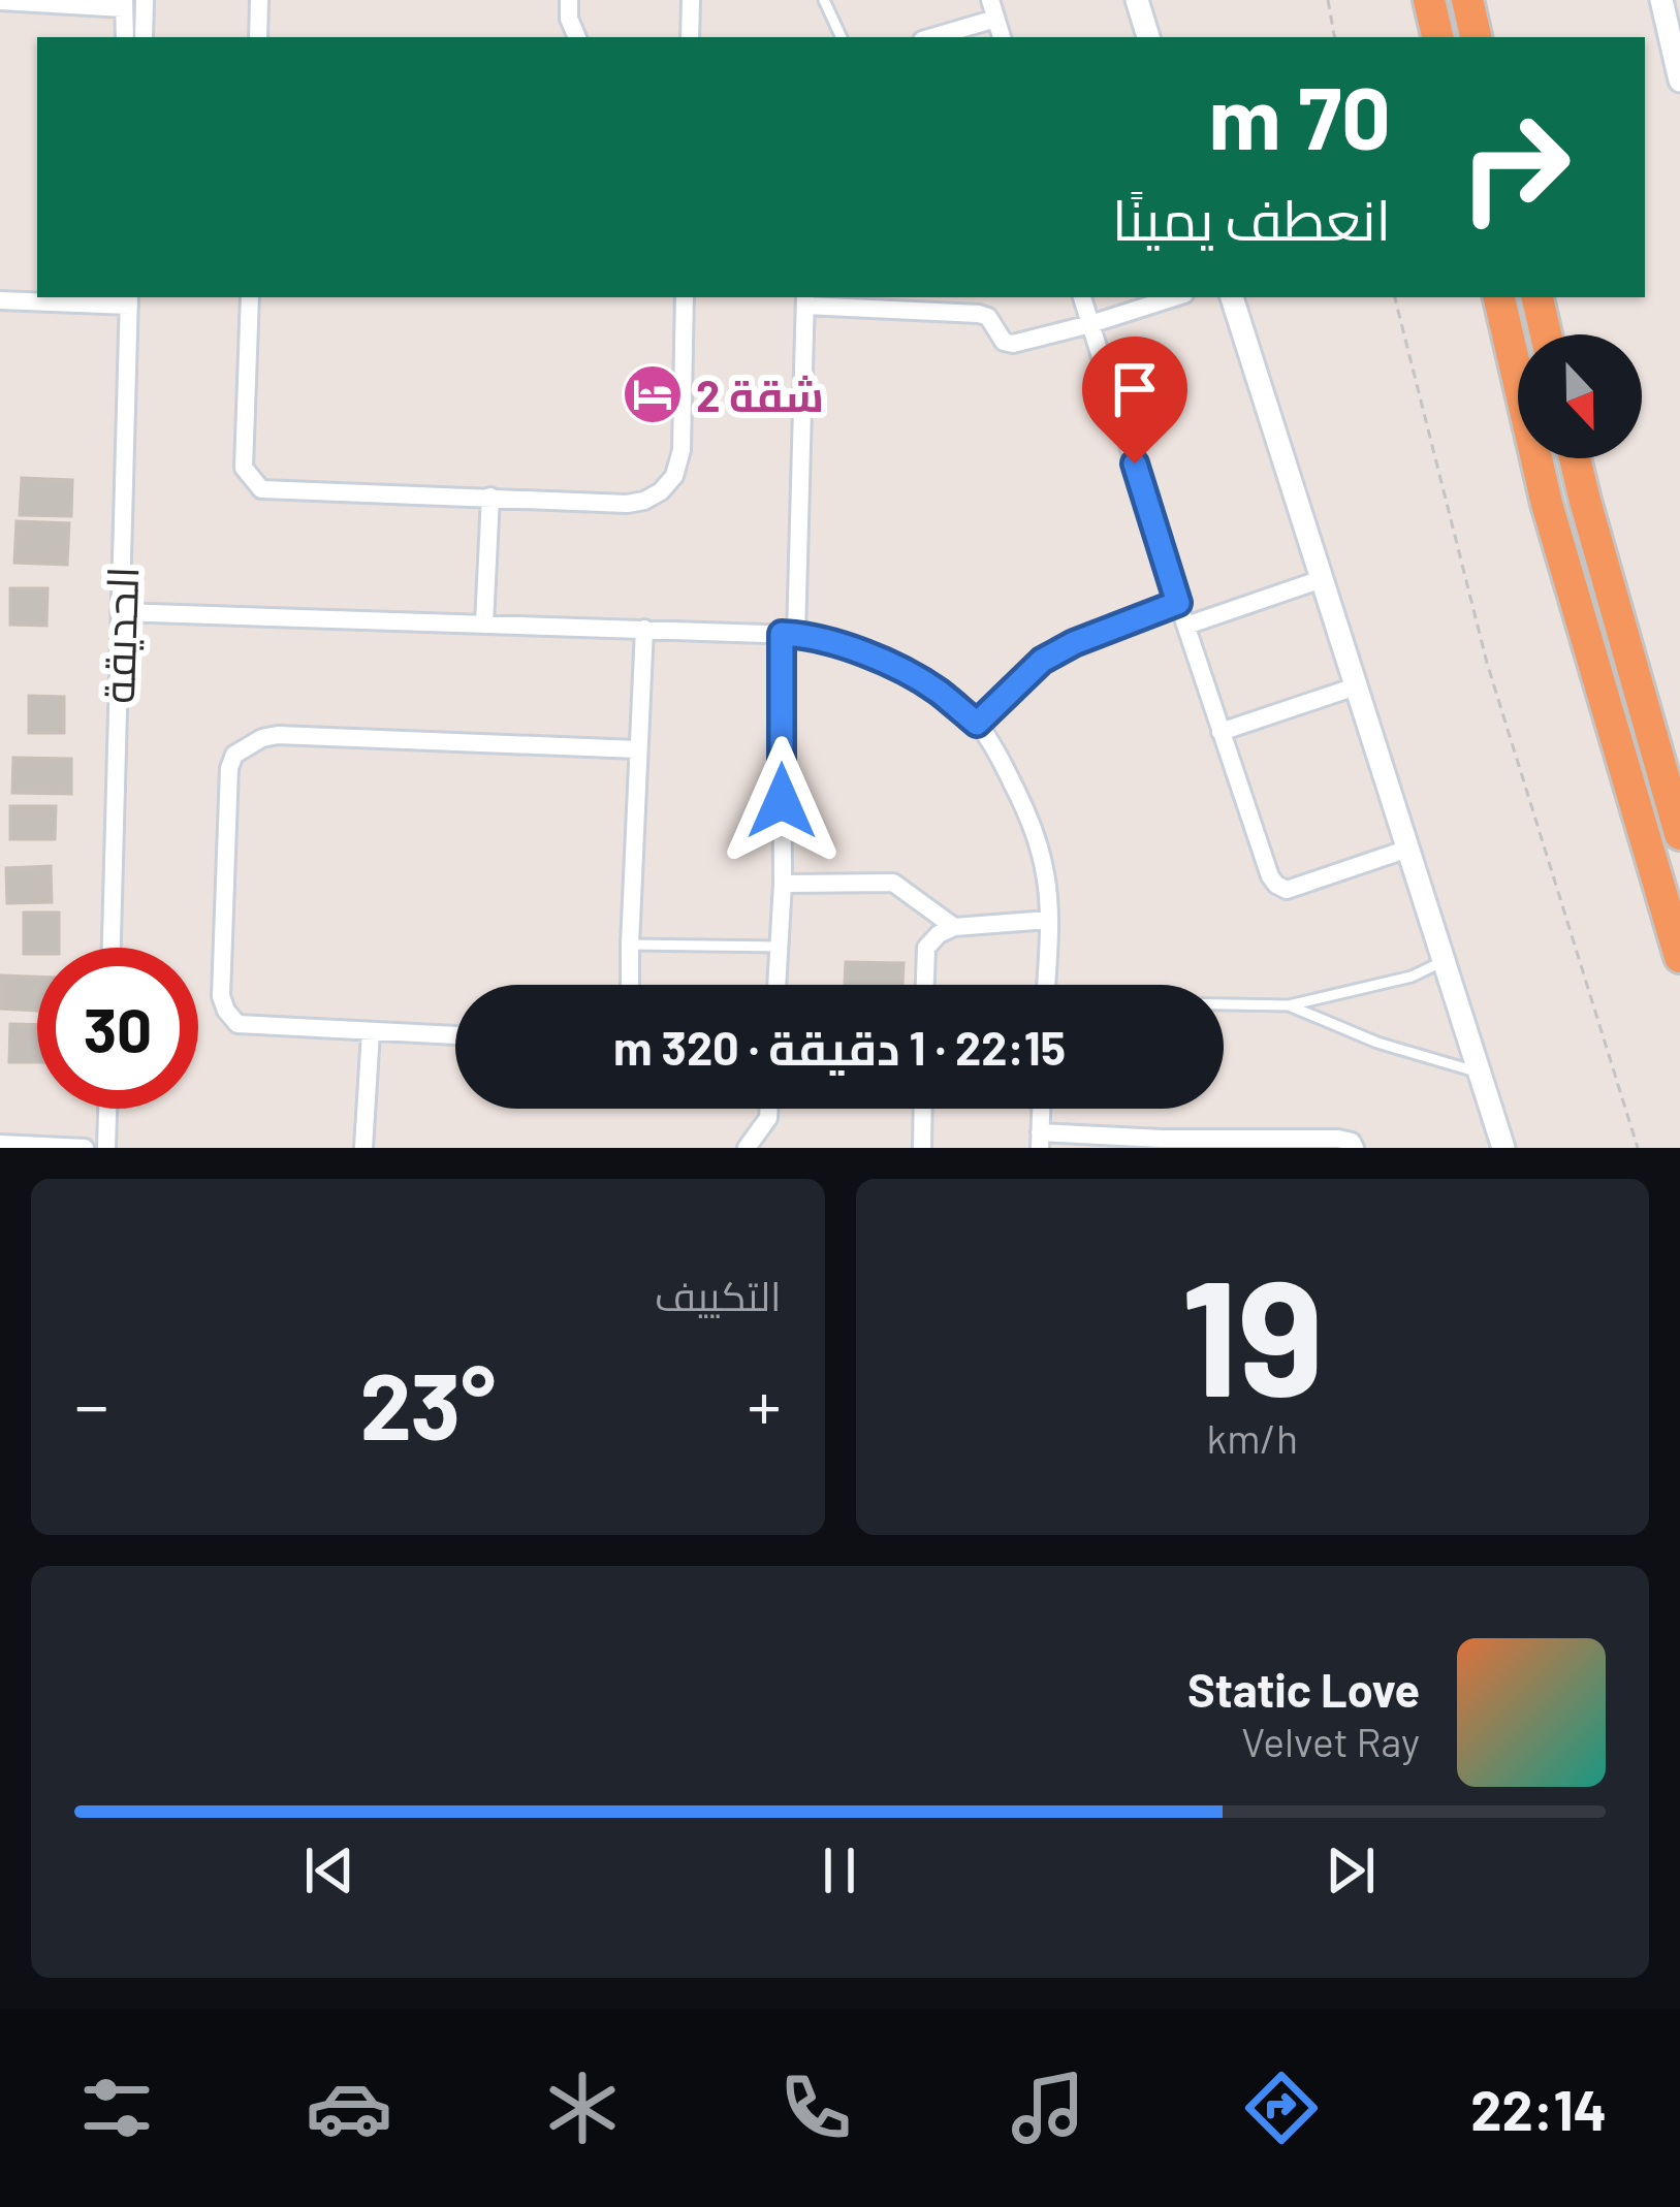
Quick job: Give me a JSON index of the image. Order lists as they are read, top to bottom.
{
  "streets": {
    "street": ["الحديقة"]
  },
  "places": {
    "hotel": ["شقة 2"]
  },
  "north": "bottom",
  "page": {
    "turn": ["70 m", "انعطف يمينًا"],
    "limit": "30",
    "trip": "22:15 · 1 دقيقة · 320 m",
    "tile": [
      ["19", "km/h"],
      "التكييف"
    ],
    "heat": ["−", "23°", "+"],
    "song": ["Static Love", "Velvet Ray"],
    "tabs": "22:14"
  }
}
